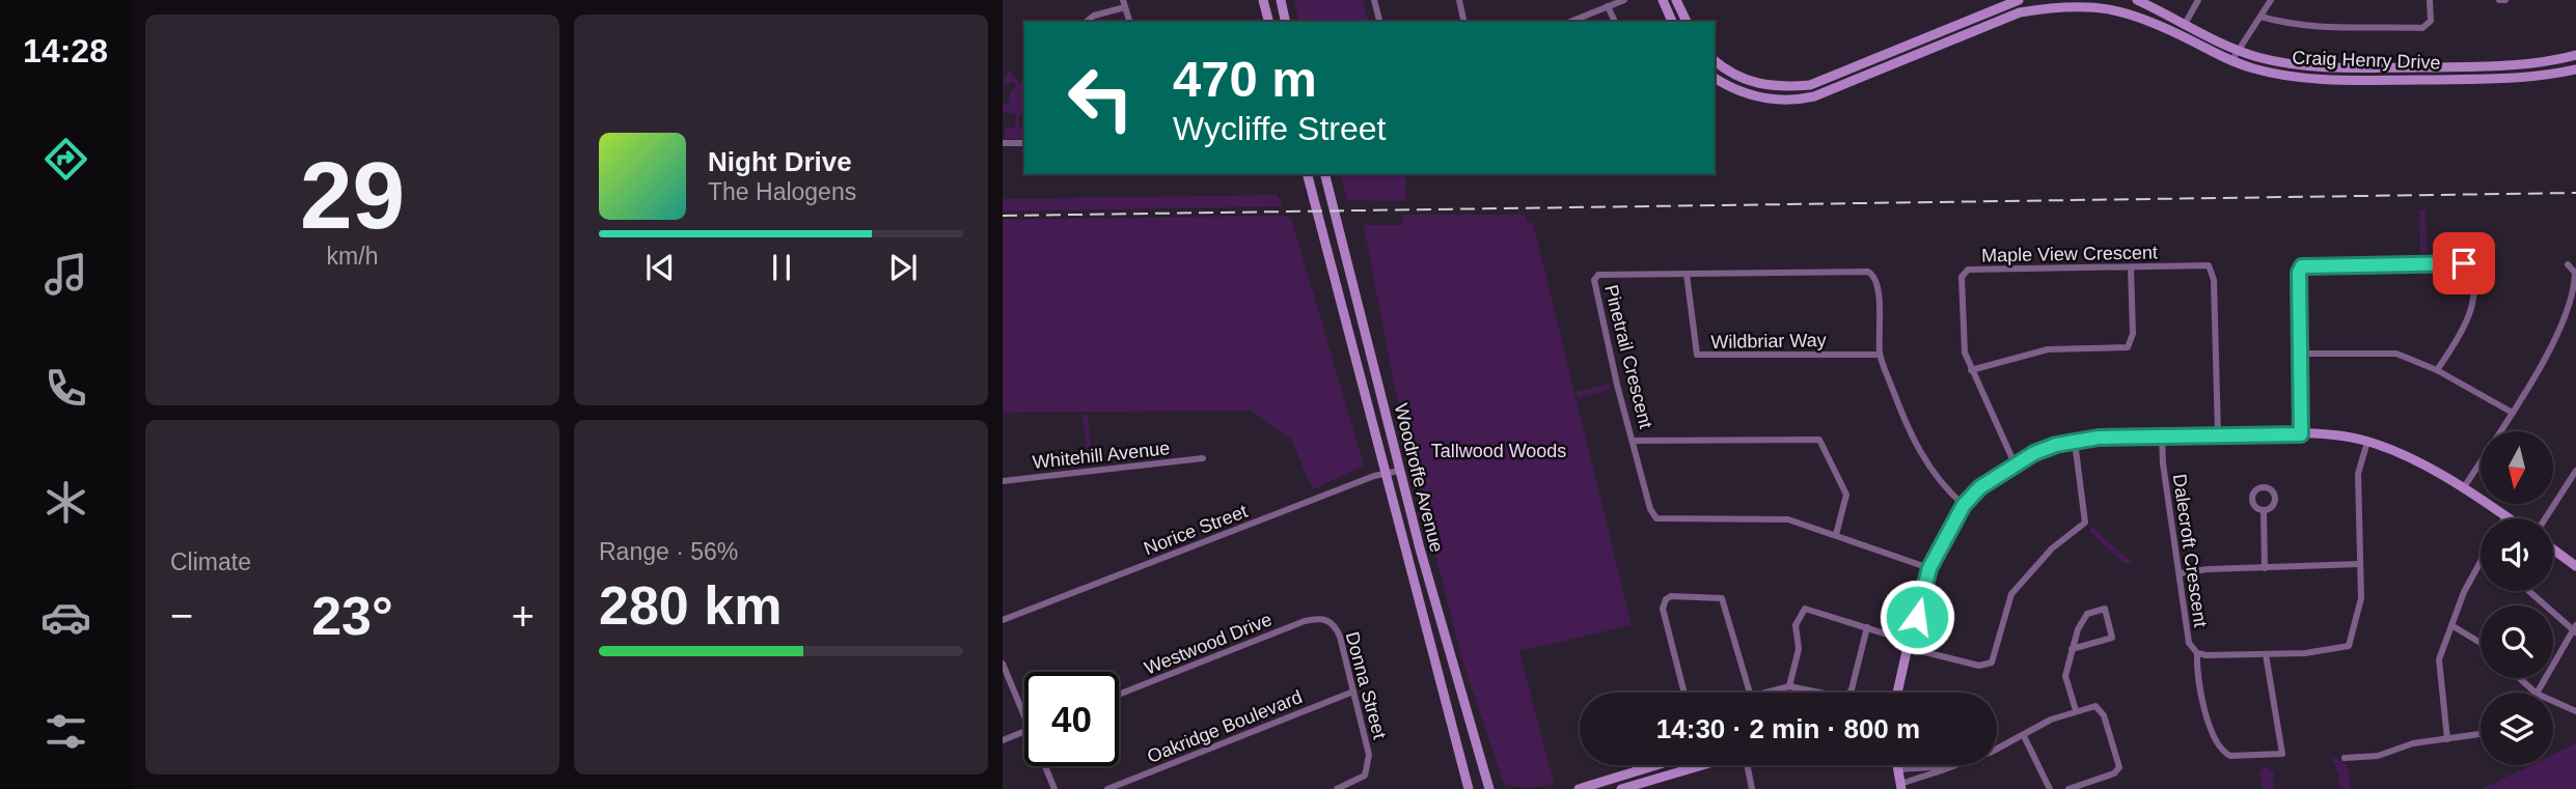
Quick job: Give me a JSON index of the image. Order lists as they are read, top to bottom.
{
  "streets": {
    "street": [
      "Craig Henry Drive",
      "Maple View Crescent",
      "Wildbriar Way",
      "Pinetrail Crescent",
      "Whitehill Avenue",
      "Woodroffe Avenue",
      "Norice Street",
      "Dalecroft Crescent",
      "Westwood Drive",
      "Donna Street",
      "Oakridge Boulevard"
    ]
  },
  "crossings": [
    ["Wildbriar Way", "Pinetrail Crescent"],
    ["Woodroffe Avenue", "Norice Street"],
    ["Westwood Drive", "Donna Street"],
    ["Donna Street", "Oakridge Boulevard"]
  ],
  "parks": ["Tallwood Woods"],
  "north": "bottom",
  "page": {
    "tabs": "14:28",
    "tile": [
      ["29", "km/h"],
      "Climate",
      ["Range · 56%", "280 km"]
    ],
    "turn": ["470 m", "Wycliffe Street"],
    "song": ["Night Drive", "The Halogens"],
    "heat": ["−", "23°", "+"],
    "limit": "40",
    "trip": "14:30 · 2 min · 800 m"
  }
}
